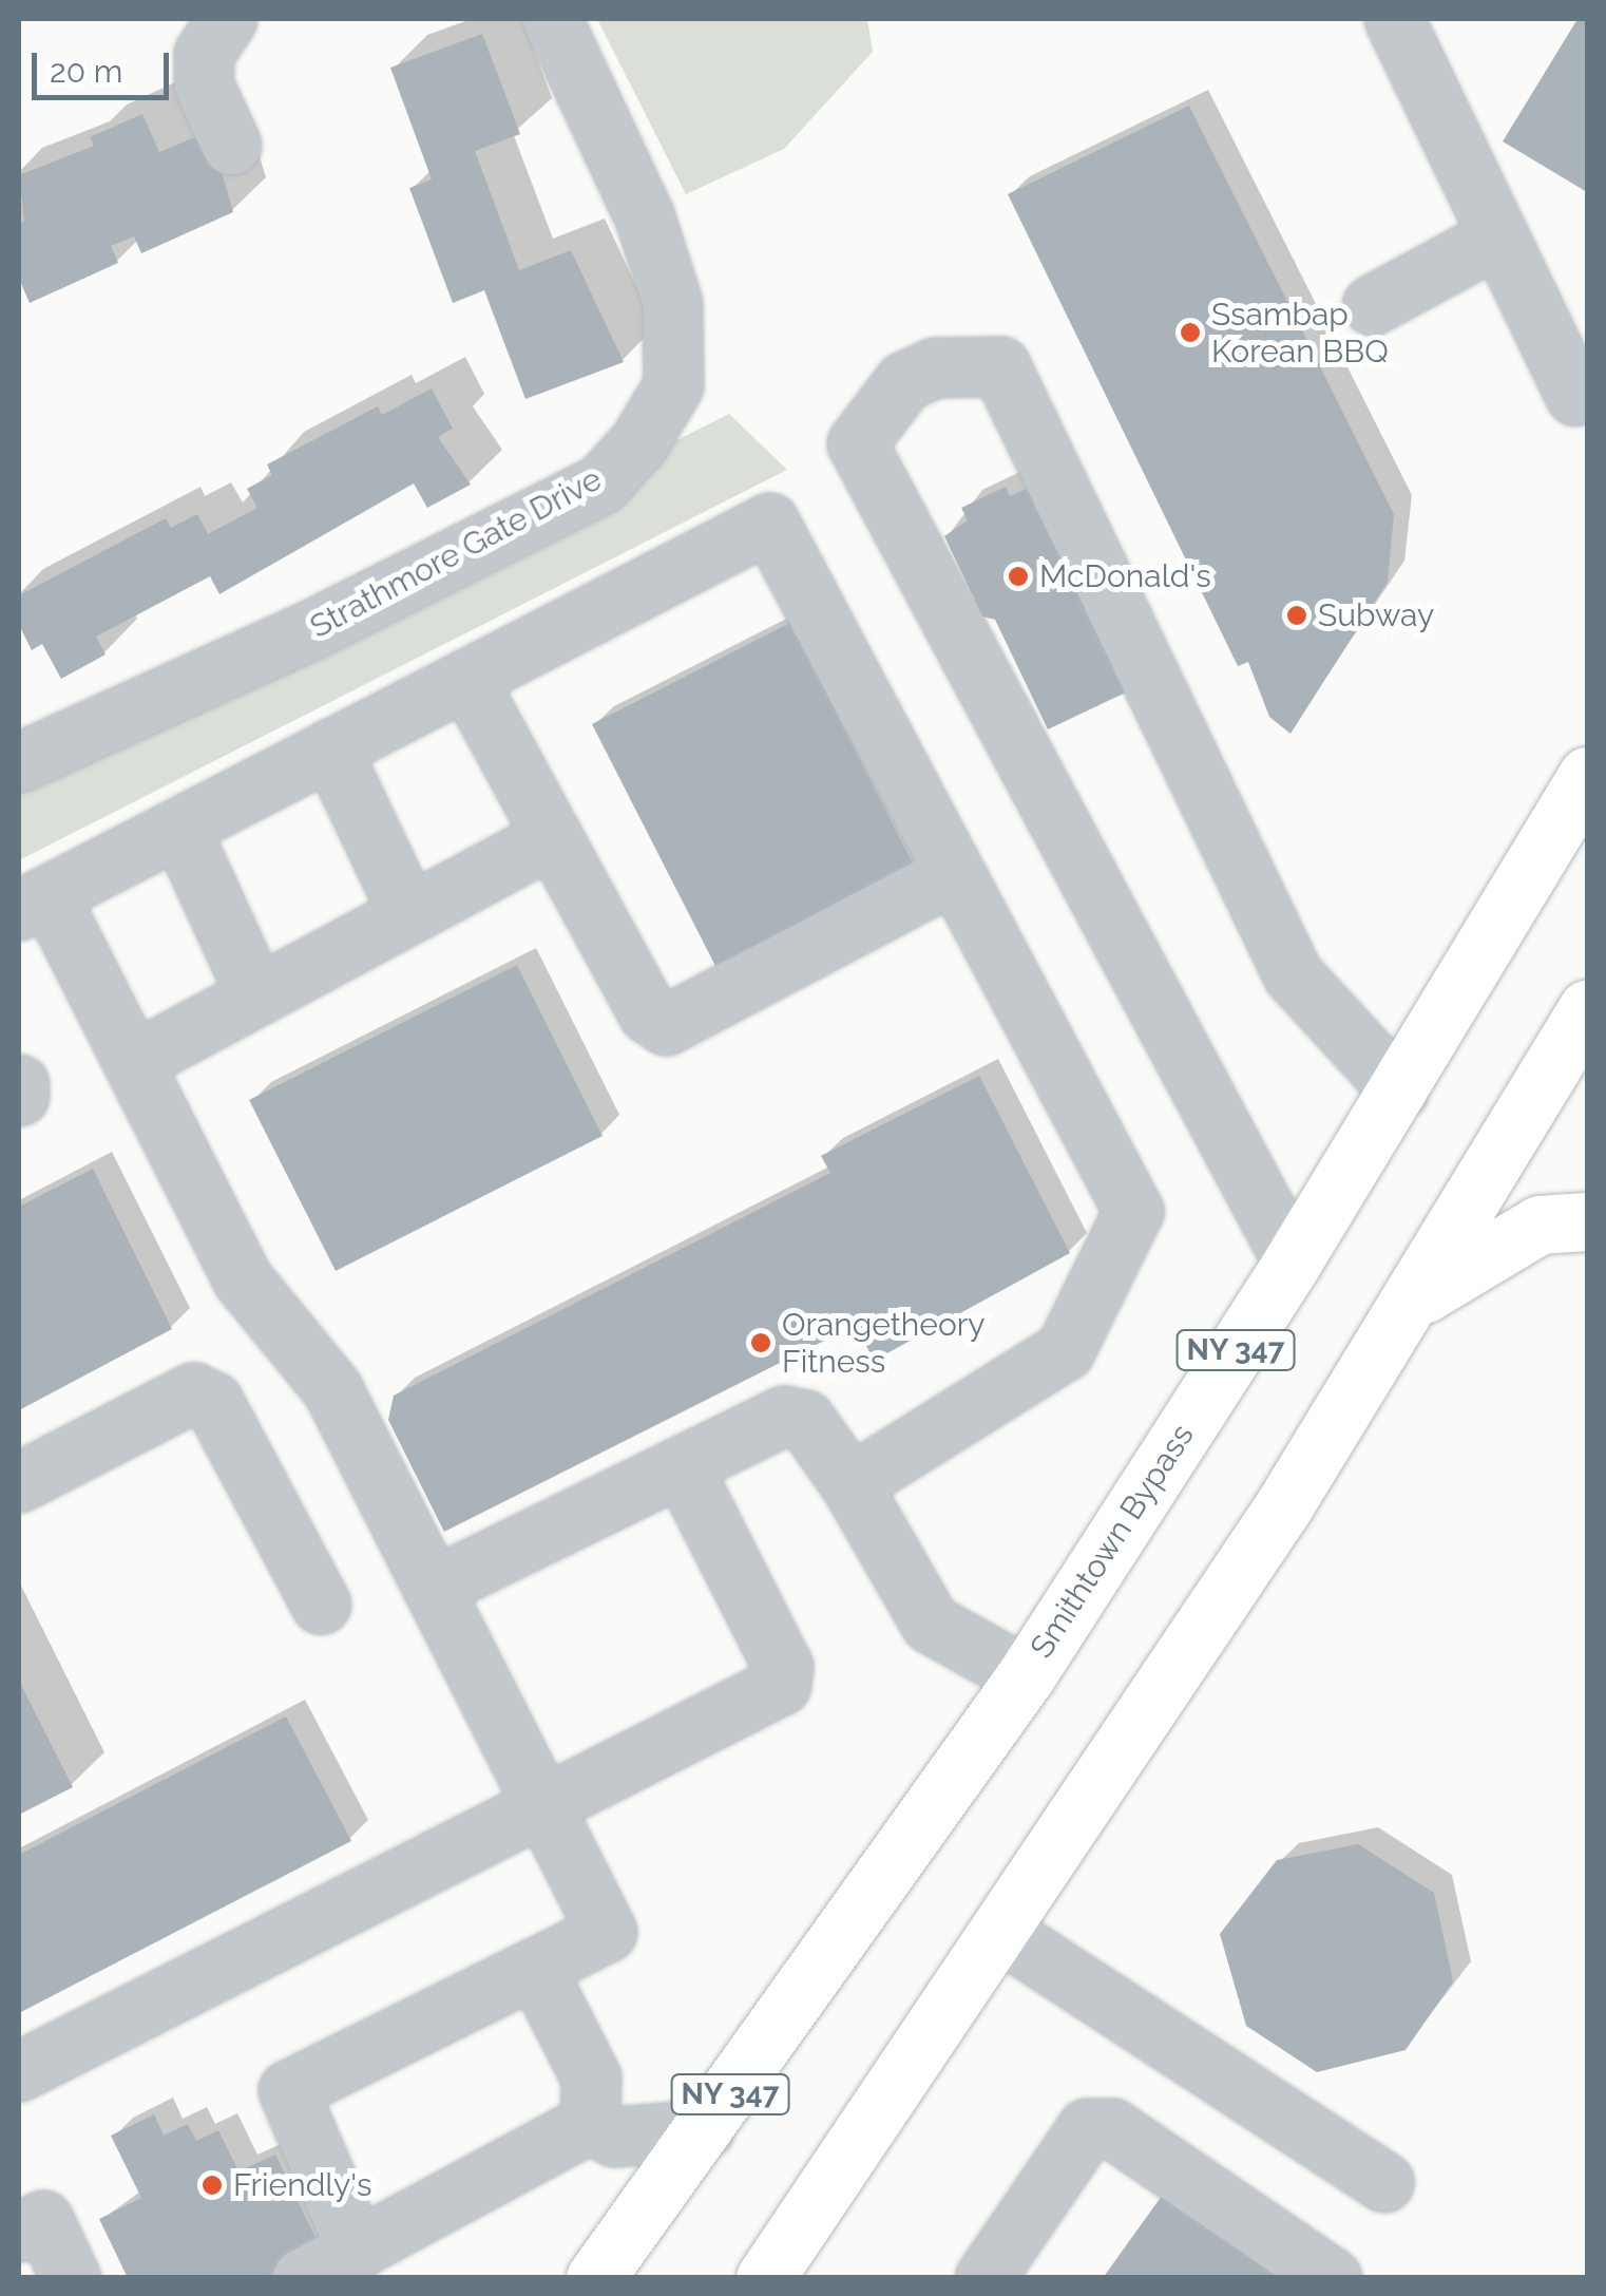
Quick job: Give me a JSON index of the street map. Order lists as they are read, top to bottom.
{
  "streets": {
    "highway": ["NY 347", "Smithtown Bypass"],
    "street": ["Strathmore Gate Drive"]
  },
  "places": [
    "Ssambap Korean BBQ",
    "McDonald's",
    "Subway",
    "Orangetheory Fitness",
    "Friendly's"
  ],
  "scale_bar": "20 m"
}
